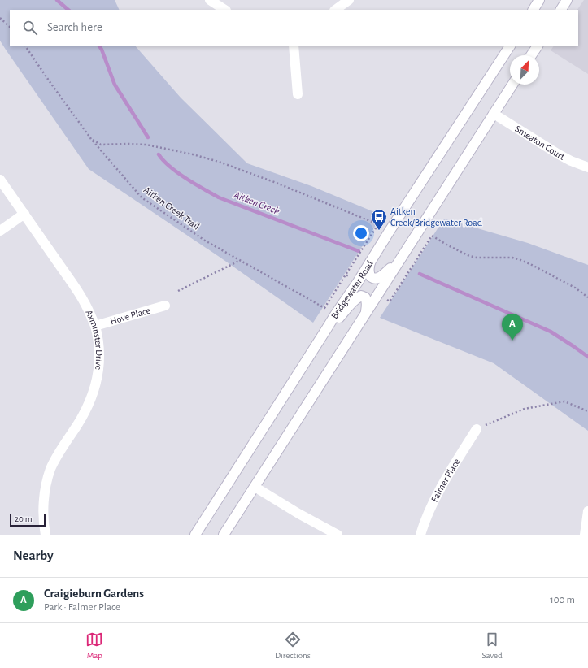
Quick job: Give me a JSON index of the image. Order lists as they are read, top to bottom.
{
  "streets": {
    "street": [
      "Smeaton Court",
      "Bridgewater Road",
      "Hove Place",
      "Axminster Drive",
      "Falmer Place"
    ],
    "path": ["Aitken Creek Trail"]
  },
  "crossings": [
    ["Hove Place", "Axminster Drive"]
  ],
  "water": ["Aitken Creek"],
  "places": {
    "bus stop": ["Aitken Creek/Bridgewater Road"]
  },
  "scale_bar": "20 m",
  "north": "top right",
  "page": {
    "search": "Search here",
    "pins": "A",
    "scale": "20 m",
    "heading": "Nearby",
    "list": [
      {
        "mark": "A",
        "name": "Craigieburn Gardens",
        "note": "Park · Falmer Place",
        "value": "100 m"
      }
    ],
    "nav": ["Map", "Directions", "Saved"]
  }
}
